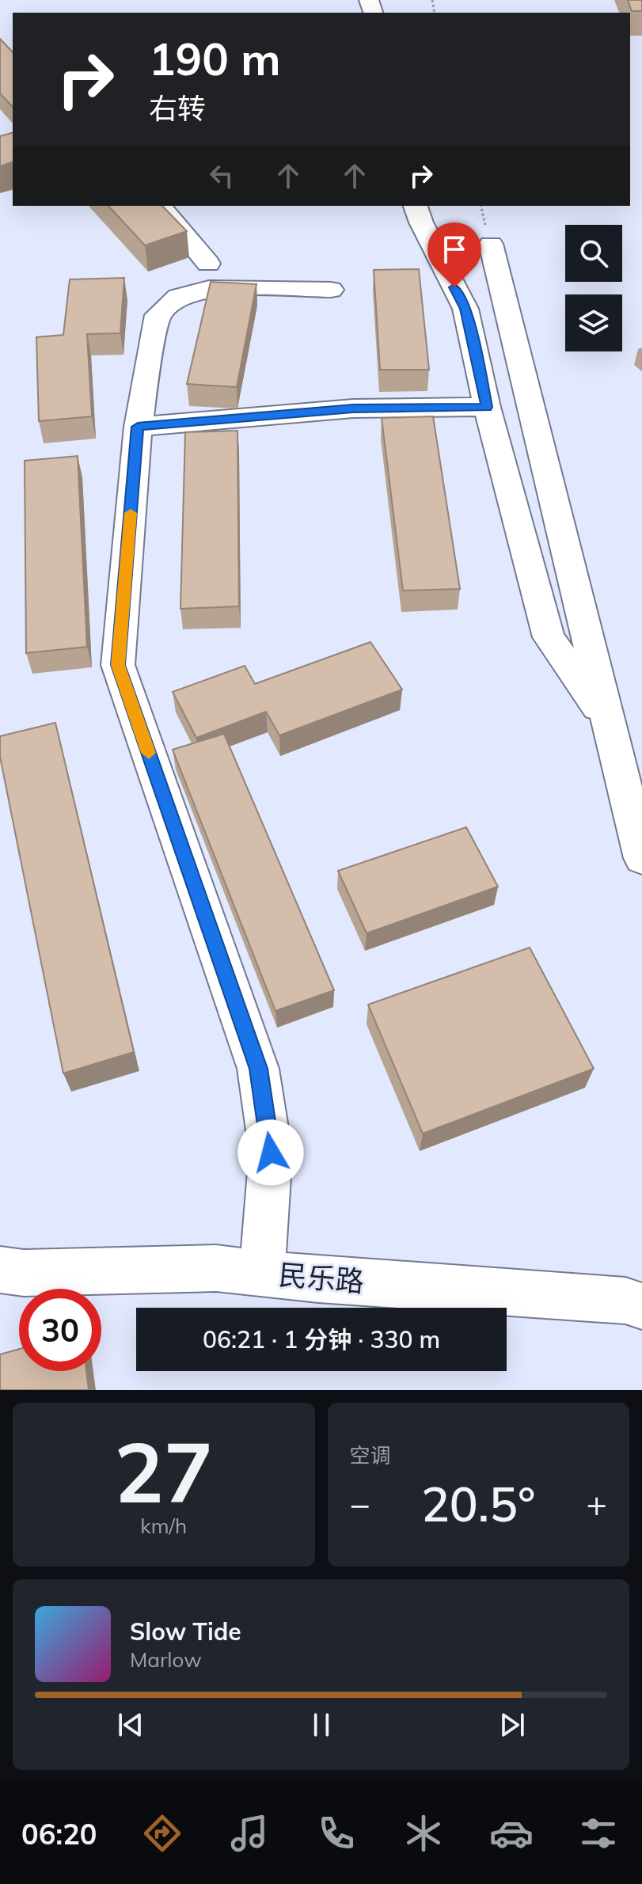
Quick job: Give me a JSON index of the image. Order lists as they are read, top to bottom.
{
  "streets": {
    "street": ["民乐路"]
  },
  "page": {
    "turn": ["190 m", "右转"],
    "limit": "30",
    "trip": "06:21 · 1 分钟 · 330 m",
    "tile": [
      ["27", "km/h"],
      "空调"
    ],
    "heat": ["−", "20.5°", "+"],
    "song": ["Slow Tide", "Marlow"],
    "tabs": "06:20"
  }
}
